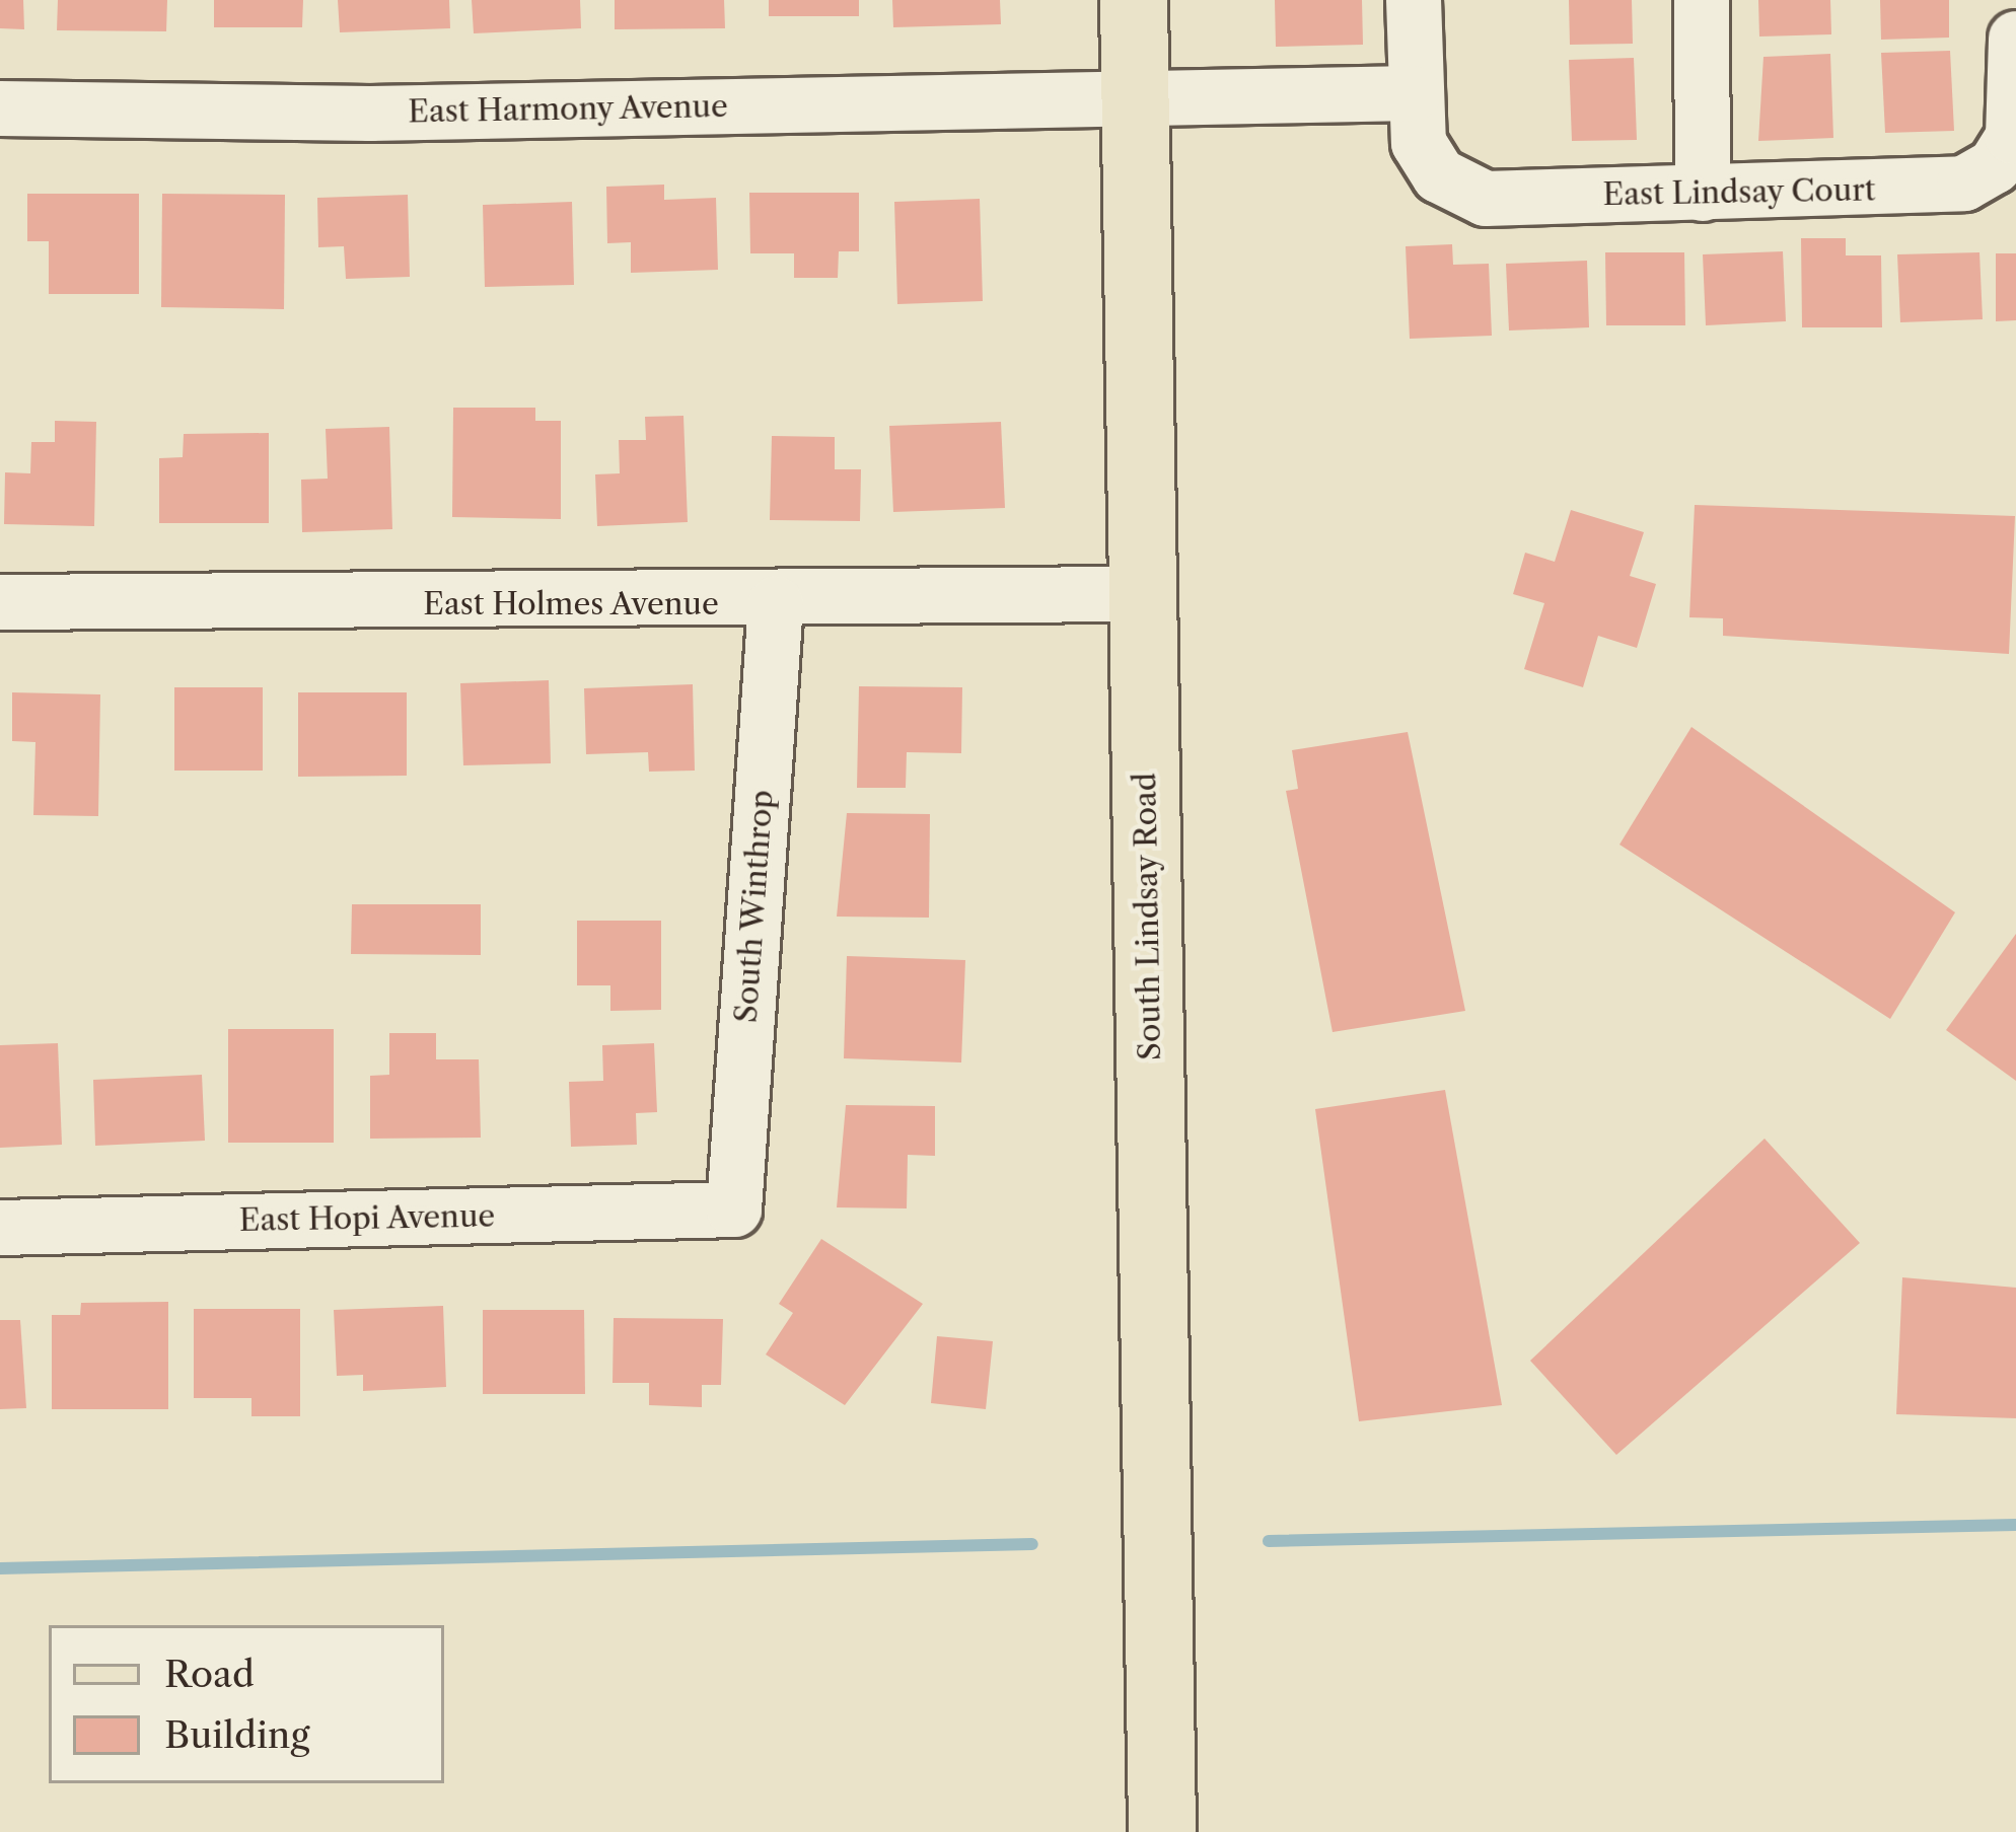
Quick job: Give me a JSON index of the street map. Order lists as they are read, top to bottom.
{
  "streets": {
    "main road": ["South Lindsay Road"],
    "street": [
      "East Harmony Avenue",
      "East Lindsay Court",
      "East Holmes Avenue",
      "South Winthrop",
      "East Hopi Avenue"
    ]
  },
  "crossings": [
    ["East Harmony Avenue", "South Lindsay Road"],
    ["East Holmes Avenue", "South Winthrop"],
    ["East Holmes Avenue", "South Lindsay Road"],
    ["South Winthrop", "East Hopi Avenue"]
  ],
  "legend": ["Road", "Building"]
}
